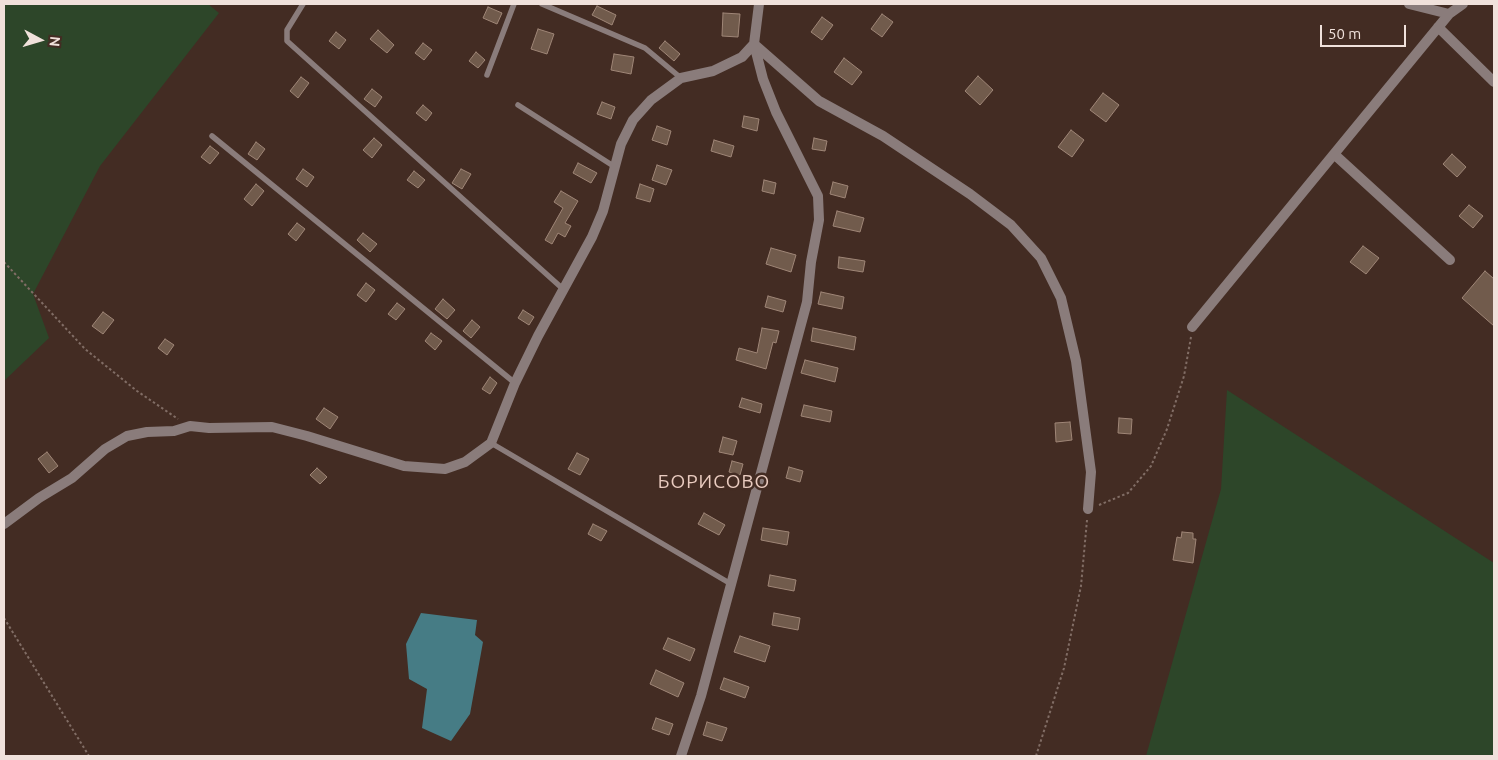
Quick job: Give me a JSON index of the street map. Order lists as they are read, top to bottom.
{
  "districts": ["БОРИСОВО"],
  "scale_bar": "50 m",
  "north": "right"
}
